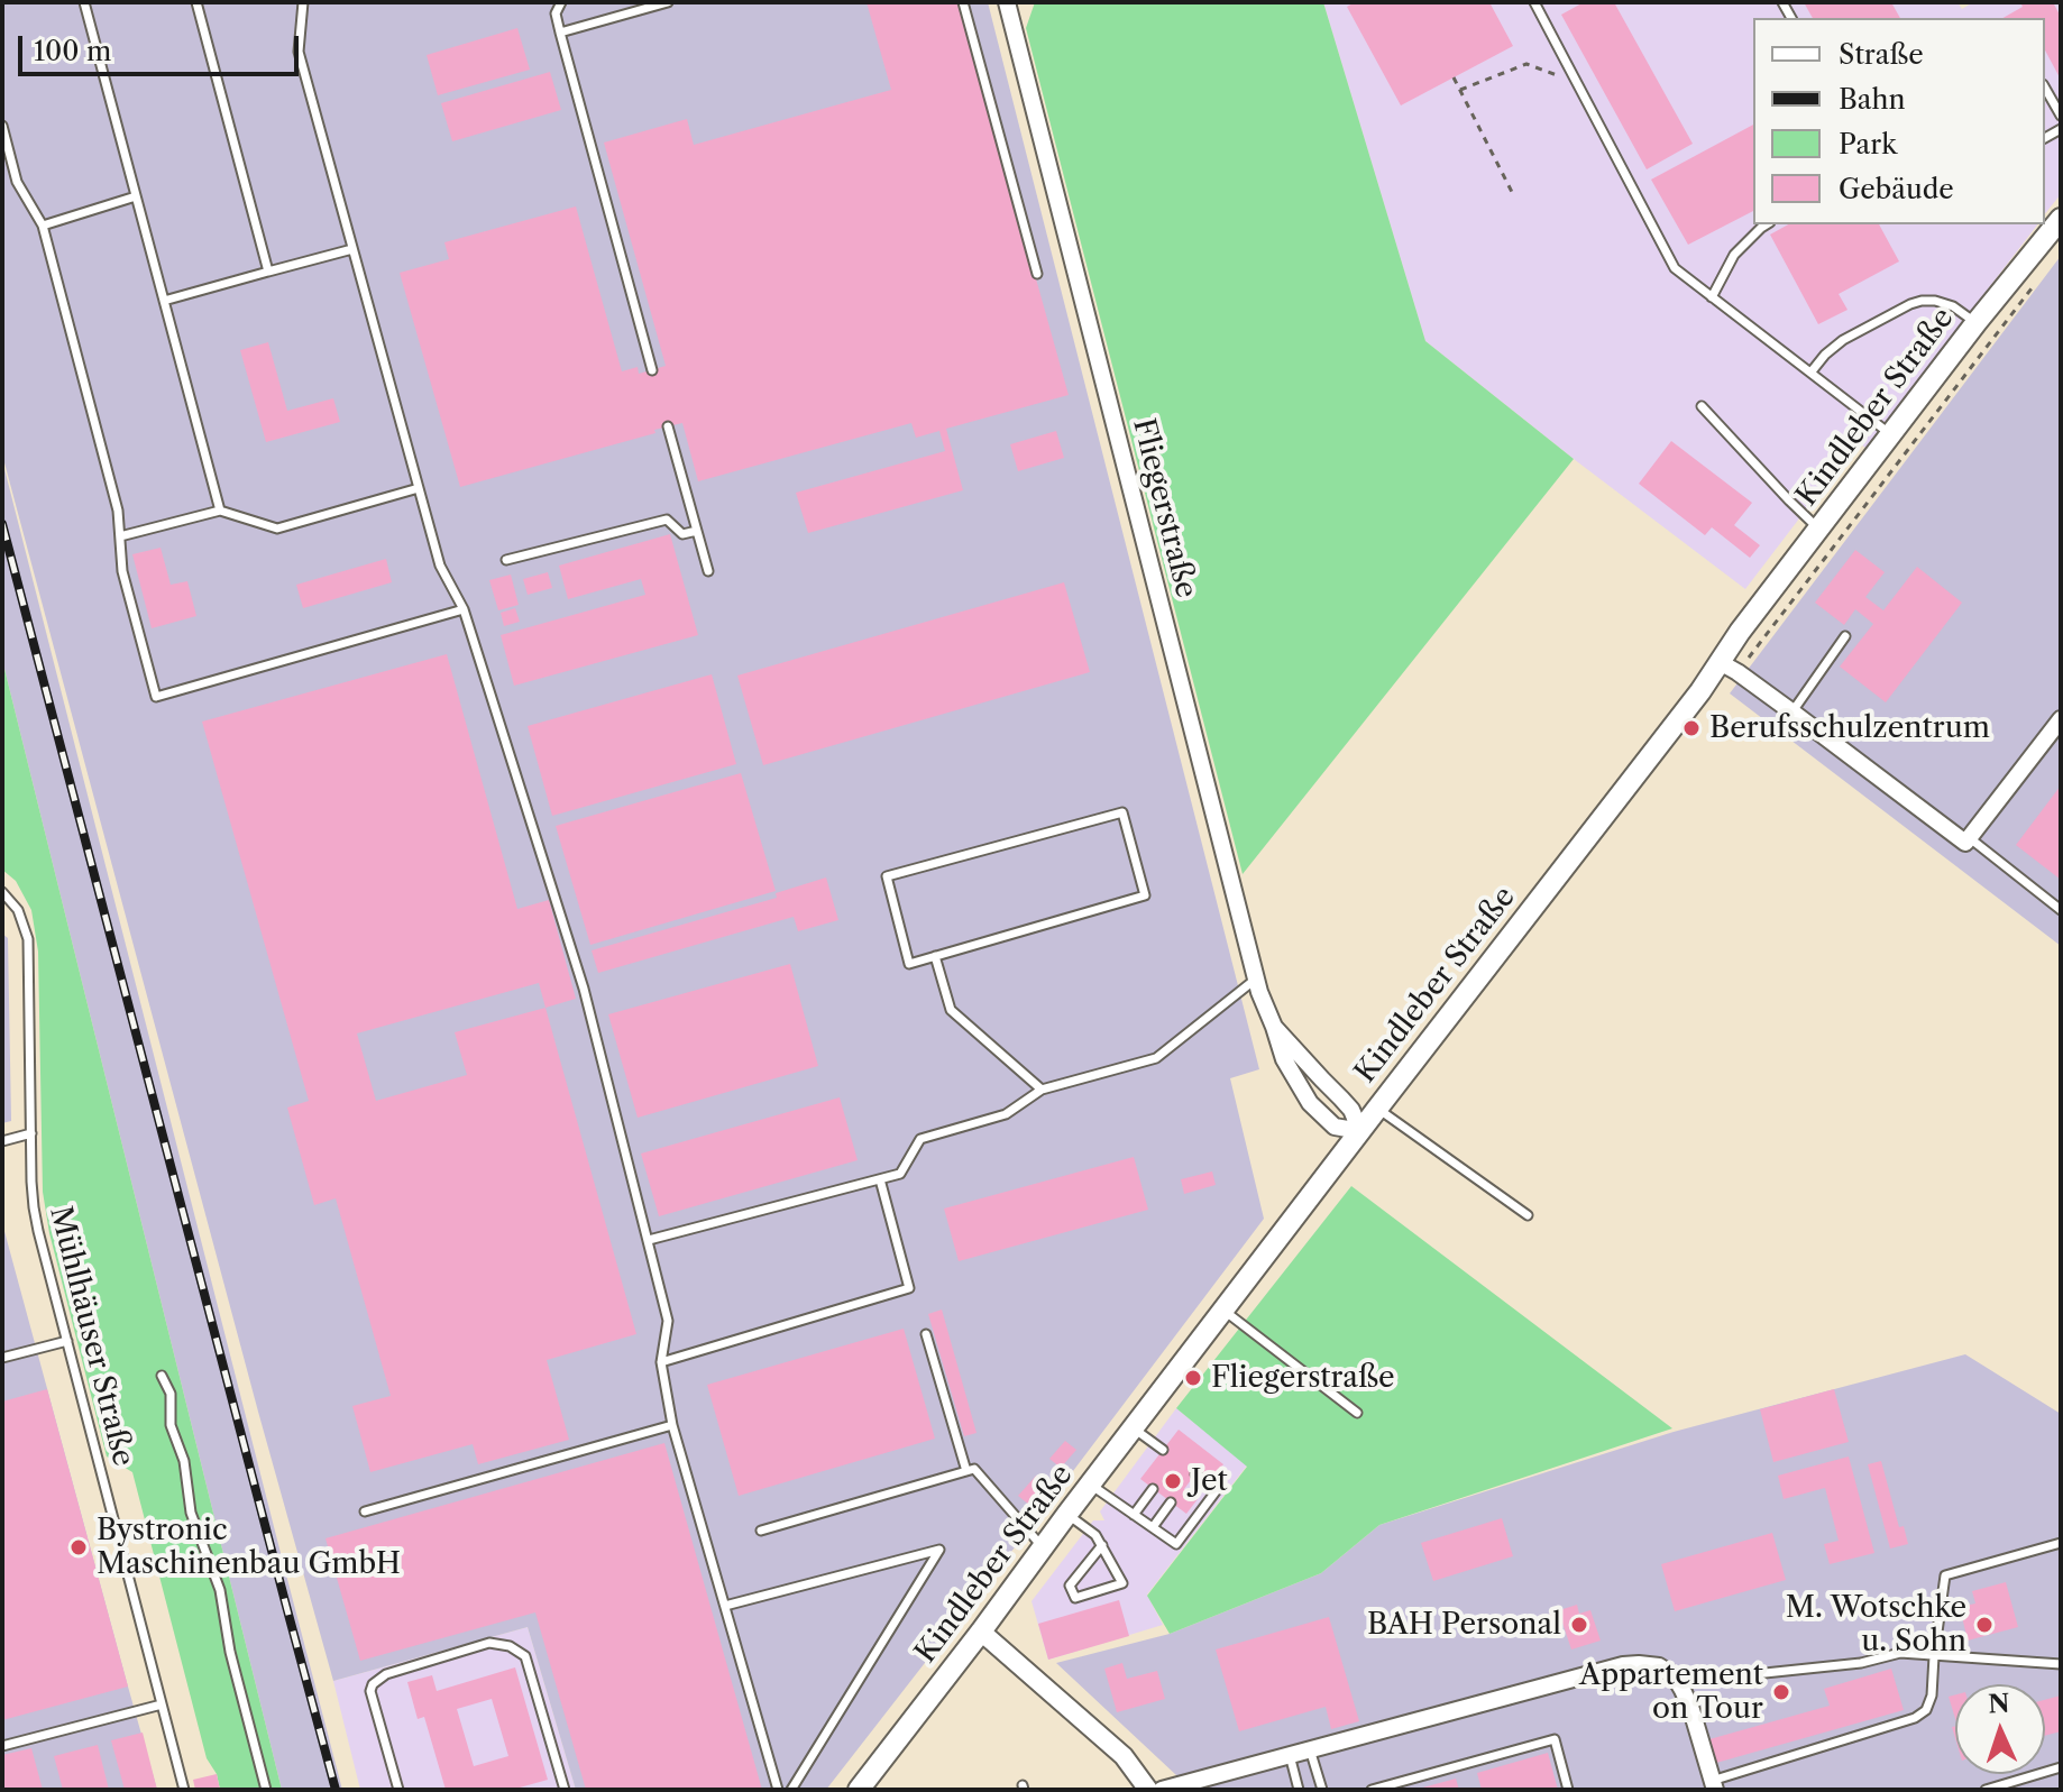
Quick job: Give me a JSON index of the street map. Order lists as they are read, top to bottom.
{
  "streets": {
    "main road": ["Kindleber Straße"],
    "street": ["Fliegerstraße"],
    "lane": ["Mühlhäuser Straße"]
  },
  "crossings": [
    ["Kindleber Straße", "Fliegerstraße"]
  ],
  "places": [
    "Berufsschulzentrum",
    "Fliegerstraße",
    "Jet",
    "Bystronic Maschinenbau GmbH",
    "BAH Personal",
    "M. Wotschke u. Sohn",
    "Appartement on Tour"
  ],
  "legend": [
    "Straße",
    "Bahn",
    "Park",
    "Gebäude"
  ],
  "scale_bar": "100 m",
  "north": "top"
}
